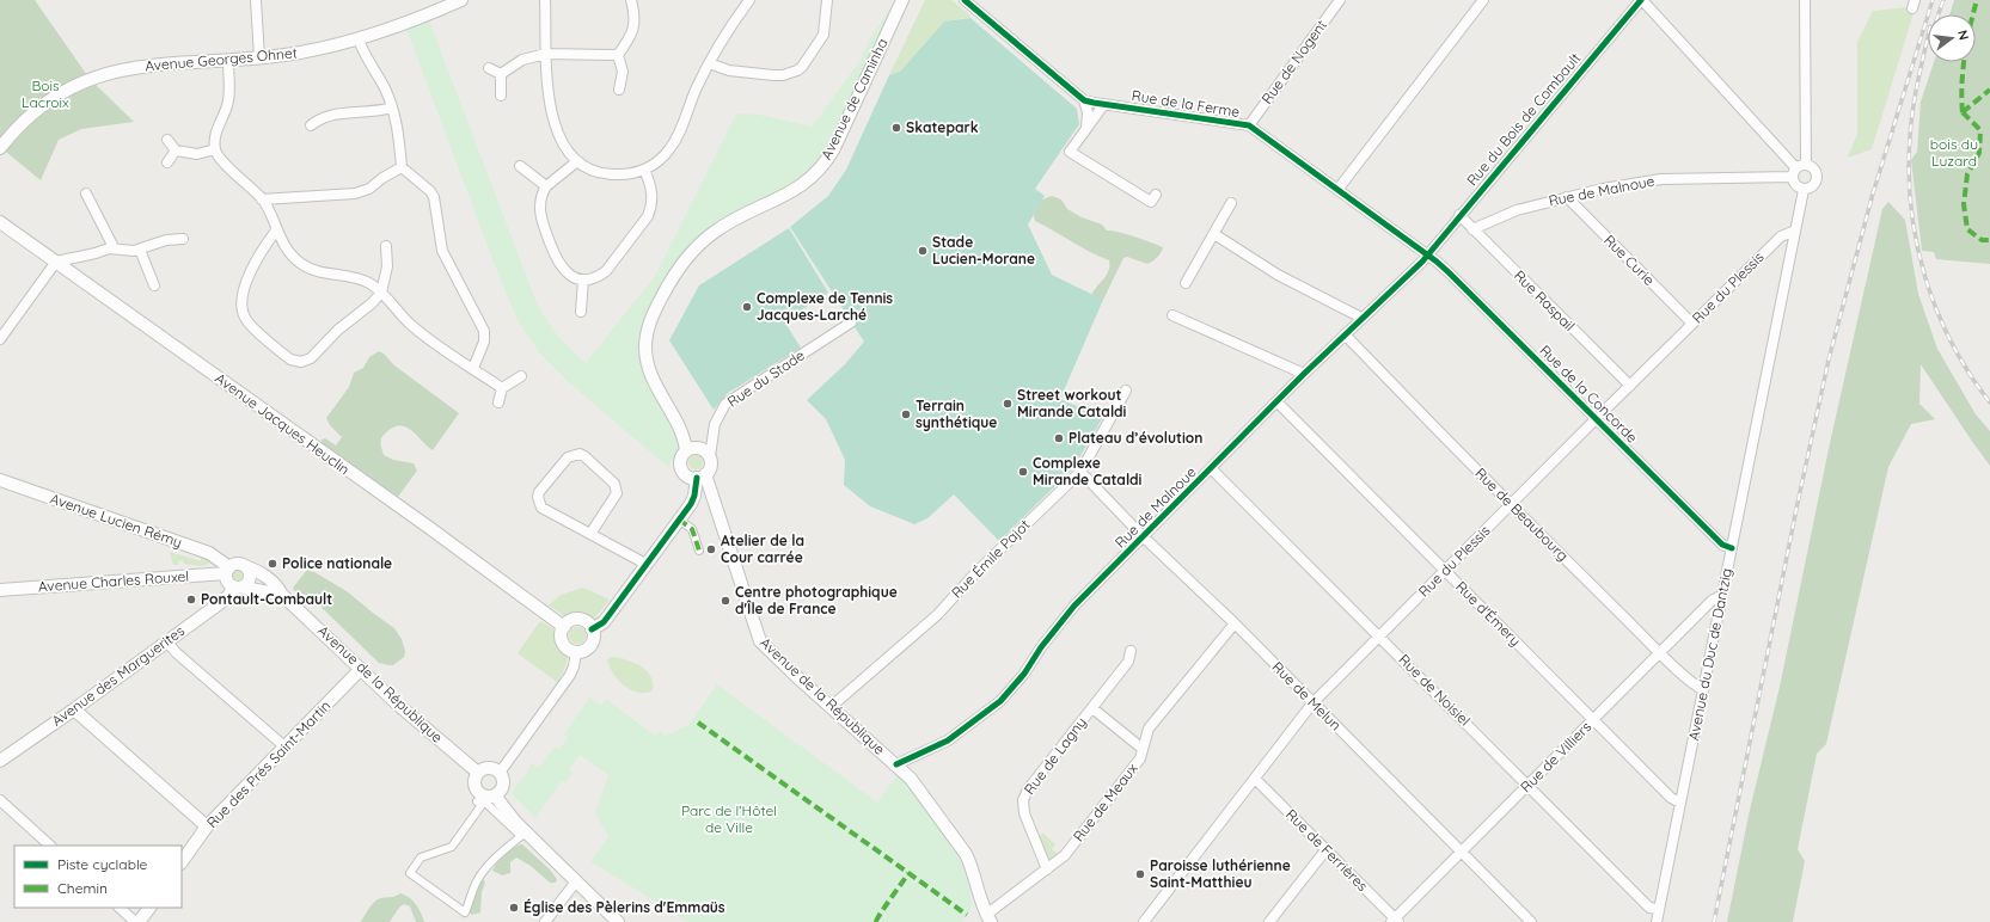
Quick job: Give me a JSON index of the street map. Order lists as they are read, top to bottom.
{
  "streets": {
    "street": [
      "Avenue Georges Ohnet",
      "Rue de Nogent",
      "Avenue de Caminha",
      "Rue de la Ferme",
      "Rue du Bois de Combault",
      "Rue de Malnoue",
      "Rue Curie",
      "Rue du Plessis",
      "Rue Raspail",
      "Rue du Stade",
      "Rue de la Concorde",
      "Avenue Jacques Heuclin",
      "Rue de Beaubourg",
      "Avenue Lucien Rémy",
      "Rue Émile Pajot",
      "Avenue Charles Rouxel",
      "Rue d'Émery",
      "Avenue du Duc de Dantzig",
      "Avenue des Marguerites",
      "Avenue de la République",
      "Rue de Noisiel",
      "Rue de Melun",
      "Rue de Lagny",
      "Rue de Villiers",
      "Rue des Prés Saint-Martin",
      "Rue de Meaux",
      "Rue de Ferrières"
    ]
  },
  "crossings": [
    ["Rue de Nogent", "Rue de la Ferme"],
    ["Avenue de Caminha", "Rue du Stade"],
    ["Avenue de Caminha", "Avenue de la République"],
    ["Rue de la Ferme", "Rue du Bois de Combault"],
    ["Rue de la Ferme", "Rue de Malnoue"],
    ["Rue de la Ferme", "Rue de la Concorde"],
    ["Rue du Bois de Combault", "Rue de Malnoue"],
    ["Rue du Bois de Combault", "Rue Raspail"],
    ["Rue du Bois de Combault", "Rue de la Concorde"],
    ["Rue de Malnoue", "Rue Curie"],
    ["Rue de Malnoue", "Rue Raspail"],
    ["Rue de Malnoue", "Rue de la Concorde"],
    ["Rue de Malnoue", "Rue de Beaubourg"],
    ["Rue de Malnoue", "Rue d'Émery"],
    ["Rue de Malnoue", "Avenue du Duc de Dantzig"],
    ["Rue de Malnoue", "Avenue de la République"],
    ["Rue de Malnoue", "Rue de Noisiel"],
    ["Rue de Malnoue", "Rue de Melun"],
    ["Rue Curie", "Rue du Plessis"],
    ["Rue du Plessis", "Rue Raspail"],
    ["Rue du Plessis", "Rue de la Concorde"],
    ["Rue du Plessis", "Rue de Beaubourg"],
    ["Rue du Plessis", "Rue d'Émery"],
    ["Rue du Plessis", "Avenue du Duc de Dantzig"],
    ["Rue du Plessis", "Rue de Noisiel"],
    ["Rue du Plessis", "Rue de Melun"],
    ["Rue du Plessis", "Rue de Ferrières"],
    ["Rue du Stade", "Avenue de la République"],
    ["Rue de la Concorde", "Avenue du Duc de Dantzig"],
    ["Rue de Beaubourg", "Avenue du Duc de Dantzig"],
    ["Rue de Beaubourg", "Rue de Villiers"],
    ["Avenue Lucien Rémy", "Avenue Charles Rouxel"],
    ["Avenue Lucien Rémy", "Avenue des Marguerites"],
    ["Avenue Lucien Rémy", "Avenue de la République"],
    ["Rue Émile Pajot", "Avenue de la République"],
    ["Rue Émile Pajot", "Rue de Melun"],
    ["Avenue Charles Rouxel", "Avenue des Marguerites"],
    ["Avenue Charles Rouxel", "Avenue de la République"],
    ["Rue d'Émery", "Avenue du Duc de Dantzig"],
    ["Rue d'Émery", "Rue de Villiers"],
    ["Avenue du Duc de Dantzig", "Rue de Noisiel"],
    ["Avenue du Duc de Dantzig", "Rue de Villiers"],
    ["Avenue des Marguerites", "Avenue de la République"],
    ["Avenue de la République", "Rue des Prés Saint-Martin"],
    ["Avenue de la République", "Rue de Meaux"],
    ["Rue de Noisiel", "Rue de Villiers"],
    ["Rue de Melun", "Rue de Villiers"],
    ["Rue de Melun", "Rue de Meaux"],
    ["Rue de Lagny", "Rue de Meaux"],
    ["Rue de Villiers", "Rue de Ferrières"]
  ],
  "parks": ["Bois Lacroix", "bois du Luzard", "Parc de l’Hôtel de Ville"],
  "places": [
    "Skatepark",
    "Stade Lucien-Morane",
    "Complexe de Tennis Jacques-Larché",
    "Street workout Mirande Cataldi",
    "Terrain synthétique",
    "Plateau d’évolution",
    "Complexe Mirande Cataldi",
    "Atelier de la Cour carrée",
    "Police nationale",
    "Pontault-Combault",
    "Centre photographique d'Île de France",
    "Paroisse luthérienne Saint-Matthieu",
    "Église des Pèlerins d'Emmaüs"
  ],
  "legend": ["Piste cyclable", "Chemin"],
  "north": "right"
}
